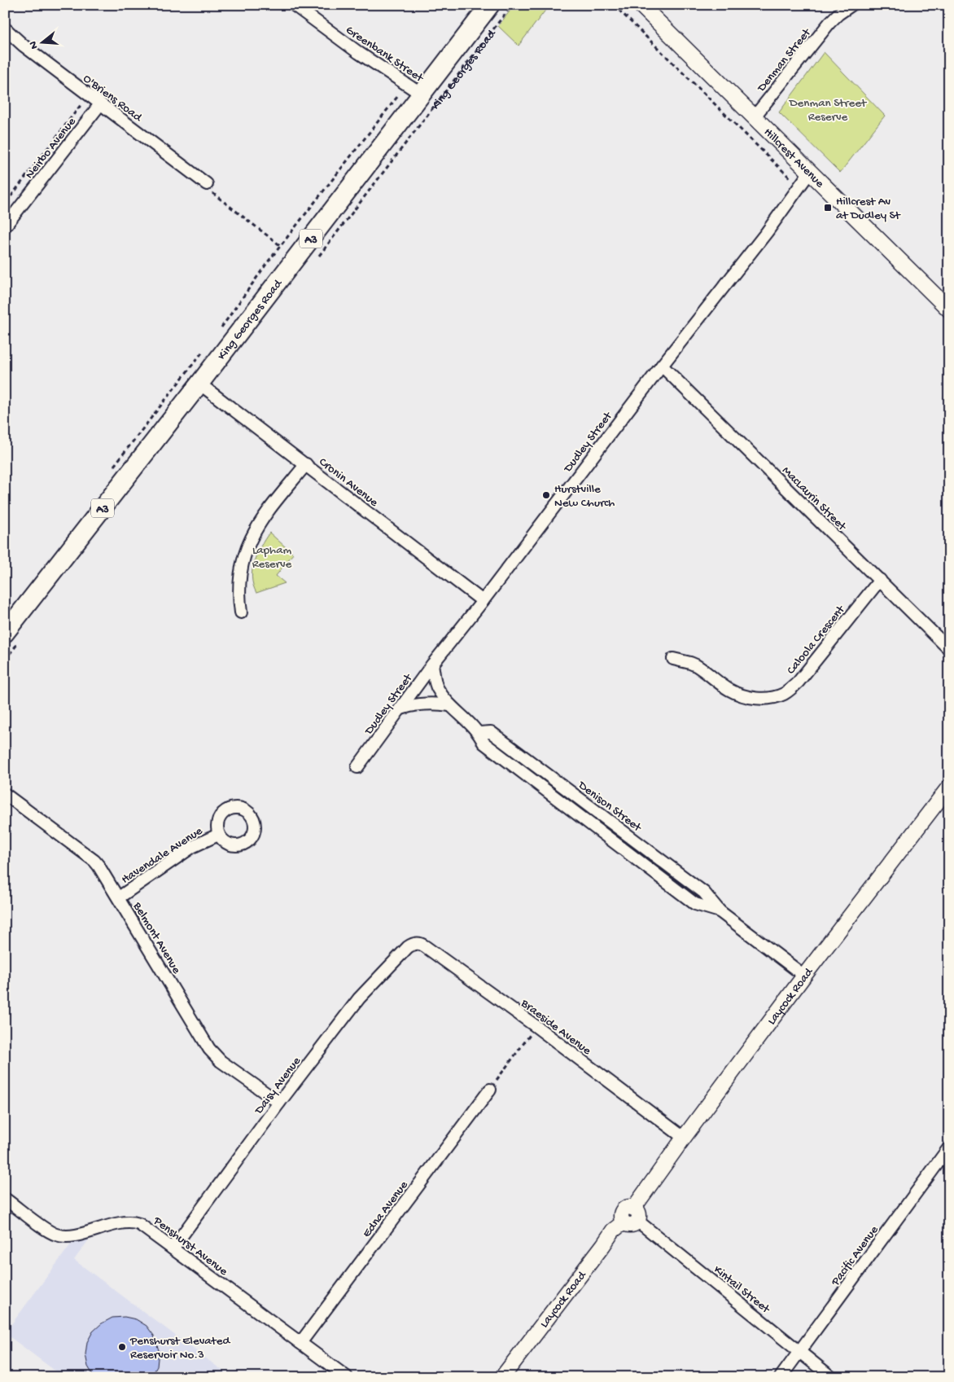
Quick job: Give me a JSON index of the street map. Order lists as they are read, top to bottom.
{
  "streets": {
    "highway": ["King Georges Road", "A3"],
    "main road": ["Hillcrest Avenue"],
    "street": [
      "Greenbank Street",
      "Denman Street",
      "O'Briens Road",
      "Neirbo Avenue",
      "Dudley Street",
      "Cronin Avenue",
      "MacLaurin Street",
      "Caloola Crescent",
      "Havendale Avenue",
      "Belmont Avenue",
      "Laycock Road",
      "Braeside Avenue",
      "Daisy Avenue",
      "Edna Avenue",
      "Penshurst Avenue",
      "Pacific Avenue",
      "Kintail Street"
    ]
  },
  "crossings": [
    ["Greenbank Street", "King Georges Road"],
    ["Denman Street", "Hillcrest Avenue"],
    ["King Georges Road", "Cronin Avenue"],
    ["O'Briens Road", "Neirbo Avenue"],
    ["Hillcrest Avenue", "Dudley Street"],
    ["Dudley Street", "Cronin Avenue"],
    ["Dudley Street", "MacLaurin Street"],
    ["MacLaurin Street", "Caloola Crescent"],
    ["Havendale Avenue", "Belmont Avenue"],
    ["Belmont Avenue", "Daisy Avenue"],
    ["Laycock Road", "Braeside Avenue"],
    ["Laycock Road", "Kintail Street"],
    ["Braeside Avenue", "Daisy Avenue"],
    ["Daisy Avenue", "Penshurst Avenue"],
    ["Edna Avenue", "Penshurst Avenue"],
    ["Pacific Avenue", "Kintail Street"]
  ],
  "parks": ["Denman Street Reserve", "Lapham Reserve"],
  "places": {
    "transit": ["Hillcrest Av at Dudley St"],
    "other": ["Hurstville New Church", "Penshurst Elevated Reservoir No.3"]
  },
  "north": "left"
}
